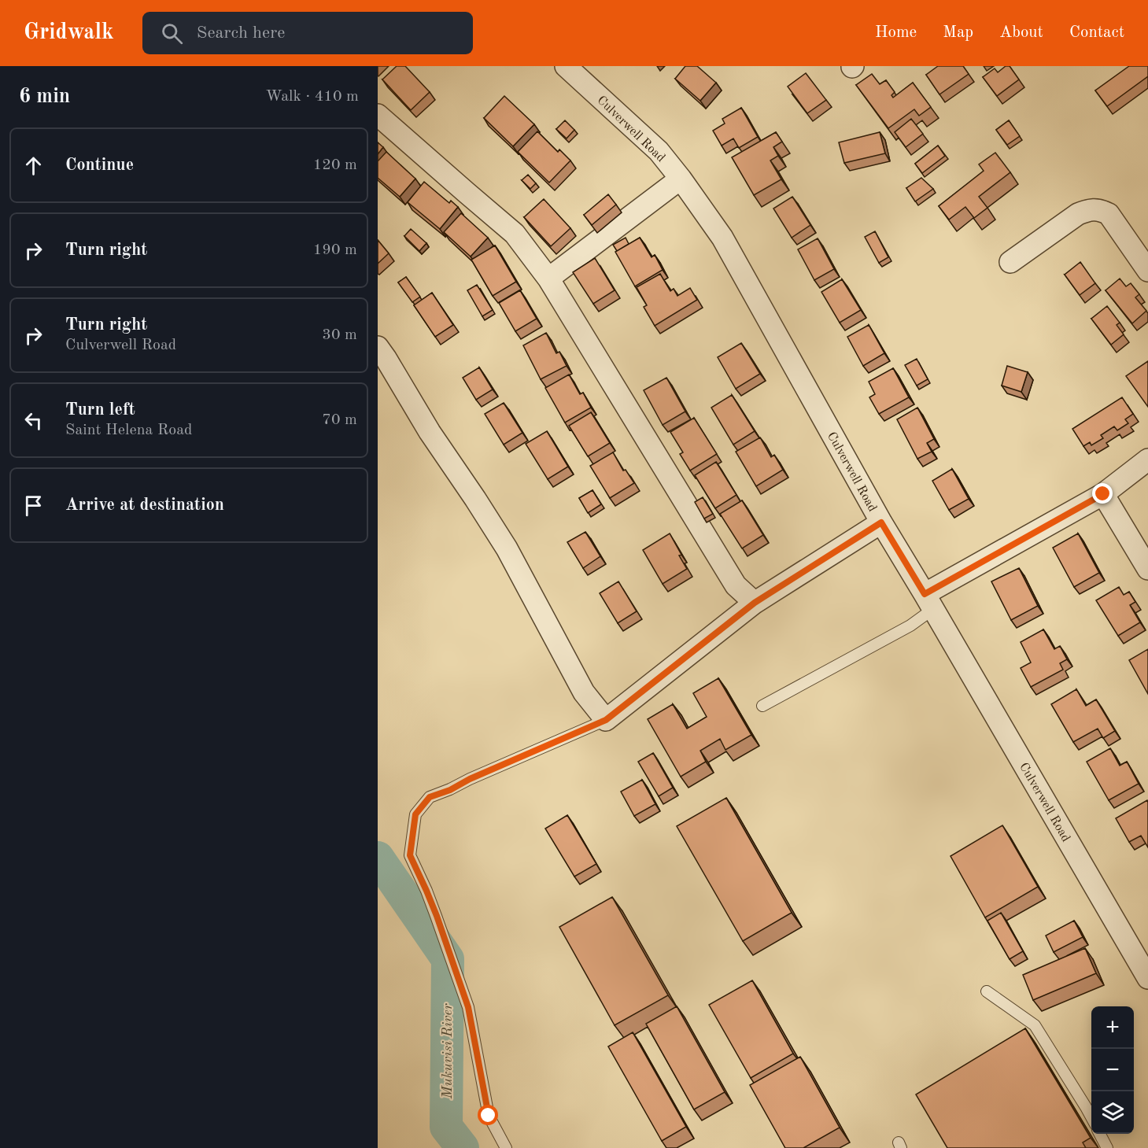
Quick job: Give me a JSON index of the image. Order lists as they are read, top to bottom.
{
  "streets": {
    "street": ["Culverwell Road"]
  },
  "water": ["Mukuvisi River"],
  "page": {
    "header": "Gridwalk",
    "search": "Search here",
    "nav": [
      "Home",
      "Map",
      "About",
      "Contact"
    ],
    "heading": ["6 min", "Walk · 410 m"],
    "list": [
      ["Continue", "120 m"],
      ["Turn right", "190 m"],
      ["Turn right", "Culverwell Road", "30 m"],
      ["Turn left", "Saint Helena Road", "70 m"],
      "Arrive at destination"
    ],
    "map_buttons": ["+", "−"]
  }
}
